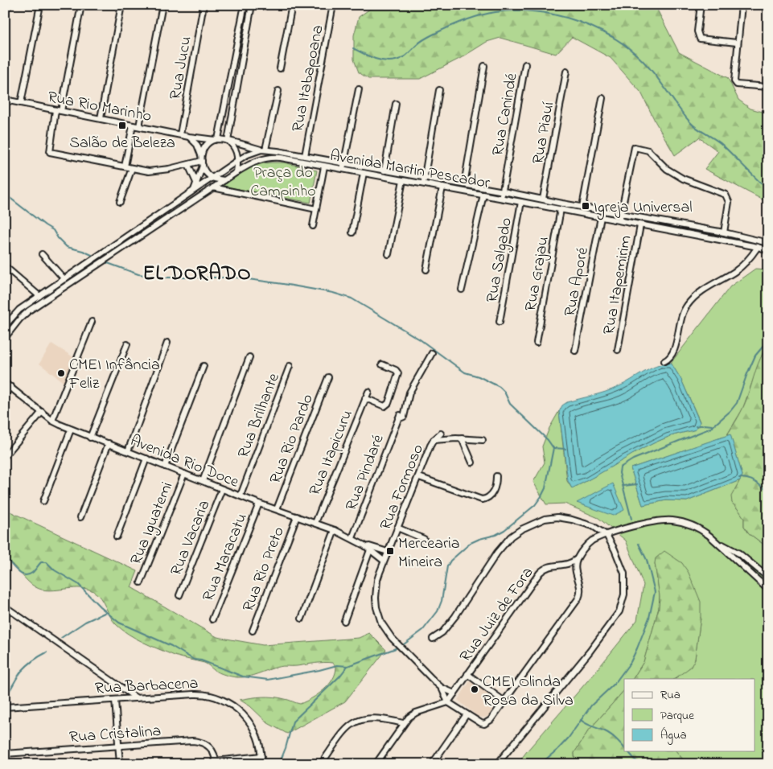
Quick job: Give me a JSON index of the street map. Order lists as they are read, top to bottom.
{
  "streets": {
    "street": [
      "Rua Jucu",
      "Rua Itabapoana",
      "Rua Rio Marinho",
      "Rua Canindé",
      "Rua Piauí",
      "Avenida Martin Pescador",
      "Rua Salgado",
      "Rua Grajau",
      "Rua Aporé",
      "Rua Itapemirim",
      "Rua Brilhante",
      "Rua Rio Pardo",
      "Rua Itapicuru",
      "Avenida Rio Doce",
      "Rua Pindaré",
      "Rua Formoso",
      "Rua Iguatemi",
      "Rua Vacaria",
      "Rua Maracatu",
      "Rua Rio Preto",
      "Rua Juiz de Fora",
      "Rua Barbacena",
      "Rua Cristalina"
    ]
  },
  "crossings": [
    ["Rua Jucu", "Rua Rio Marinho"],
    ["Rua Itabapoana", "Avenida Martin Pescador"],
    ["Rua Rio Marinho", "Avenida Martin Pescador"],
    ["Rua Canindé", "Avenida Martin Pescador"],
    ["Rua Piauí", "Avenida Martin Pescador"],
    ["Avenida Martin Pescador", "Rua Salgado"],
    ["Avenida Martin Pescador", "Rua Grajau"],
    ["Avenida Martin Pescador", "Rua Aporé"],
    ["Avenida Martin Pescador", "Rua Itapemirim"],
    ["Rua Brilhante", "Avenida Rio Doce"],
    ["Rua Rio Pardo", "Avenida Rio Doce"],
    ["Rua Itapicuru", "Avenida Rio Doce"],
    ["Avenida Rio Doce", "Rua Pindaré"],
    ["Avenida Rio Doce", "Rua Formoso"],
    ["Avenida Rio Doce", "Rua Iguatemi"],
    ["Avenida Rio Doce", "Rua Vacaria"],
    ["Avenida Rio Doce", "Rua Maracatu"],
    ["Avenida Rio Doce", "Rua Rio Preto"]
  ],
  "districts": ["EL´DORADO"],
  "parks": ["Praça do Campinho"],
  "places": {
    "transit": ["Salão de Beleza", "Igreja Universal", "Mercearia Mineira"],
    "other": ["CMEI Infância Feliz", "CMEI Olinda Rosa da Silva"]
  },
  "legend": ["Rua", "Parque", "Água"]
}
